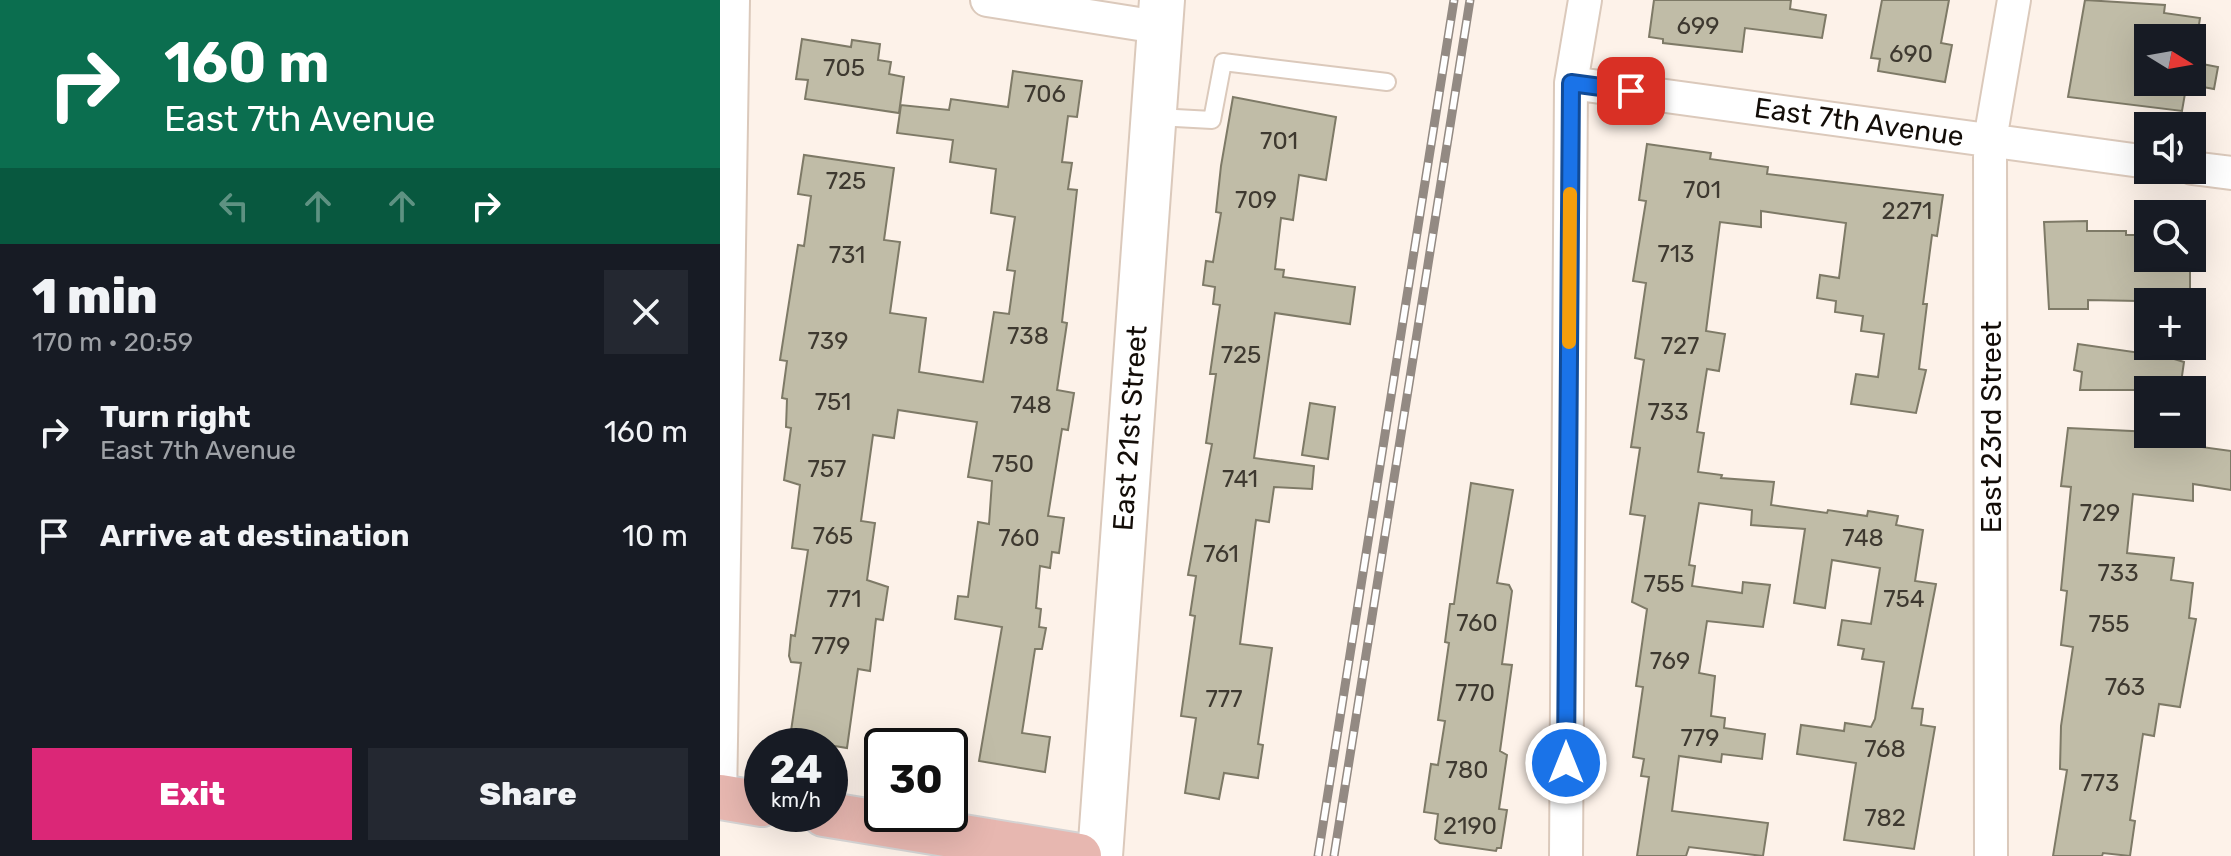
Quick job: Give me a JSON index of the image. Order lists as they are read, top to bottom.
{
  "streets": {
    "main road": ["East 21st Street"],
    "street": ["East 7th Avenue", "East 23rd Street"]
  },
  "crossings": [
    ["East 7th Avenue", "East 23rd Street"]
  ],
  "house_numbers": [
    "699",
    "690",
    "705",
    "706",
    "701",
    "725",
    "701",
    "709",
    "2271",
    "713",
    "731",
    "738",
    "739",
    "727",
    "725",
    "751",
    "748",
    "733",
    "750",
    "757",
    "741",
    "729",
    "765",
    "760",
    "748",
    "761",
    "733",
    "755",
    "771",
    "754",
    "760",
    "755",
    "779",
    "769",
    "763",
    "770",
    "777",
    "779",
    "768",
    "780",
    "773",
    "782",
    "2190"
  ],
  "north": "right",
  "page": {
    "turn": ["160 m", "East 7th Avenue"],
    "map_buttons": ["+", "−"],
    "heading": ["1 min", "170 m · 20:59"],
    "list": [
      {
        "name": "Turn right",
        "note": "East 7th Avenue",
        "value": "160 m"
      },
      {
        "name": "Arrive at destination",
        "value": "10 m"
      }
    ],
    "speed": "24 km/h",
    "limit": "30",
    "buttons": ["Exit", "Share"]
  }
}
